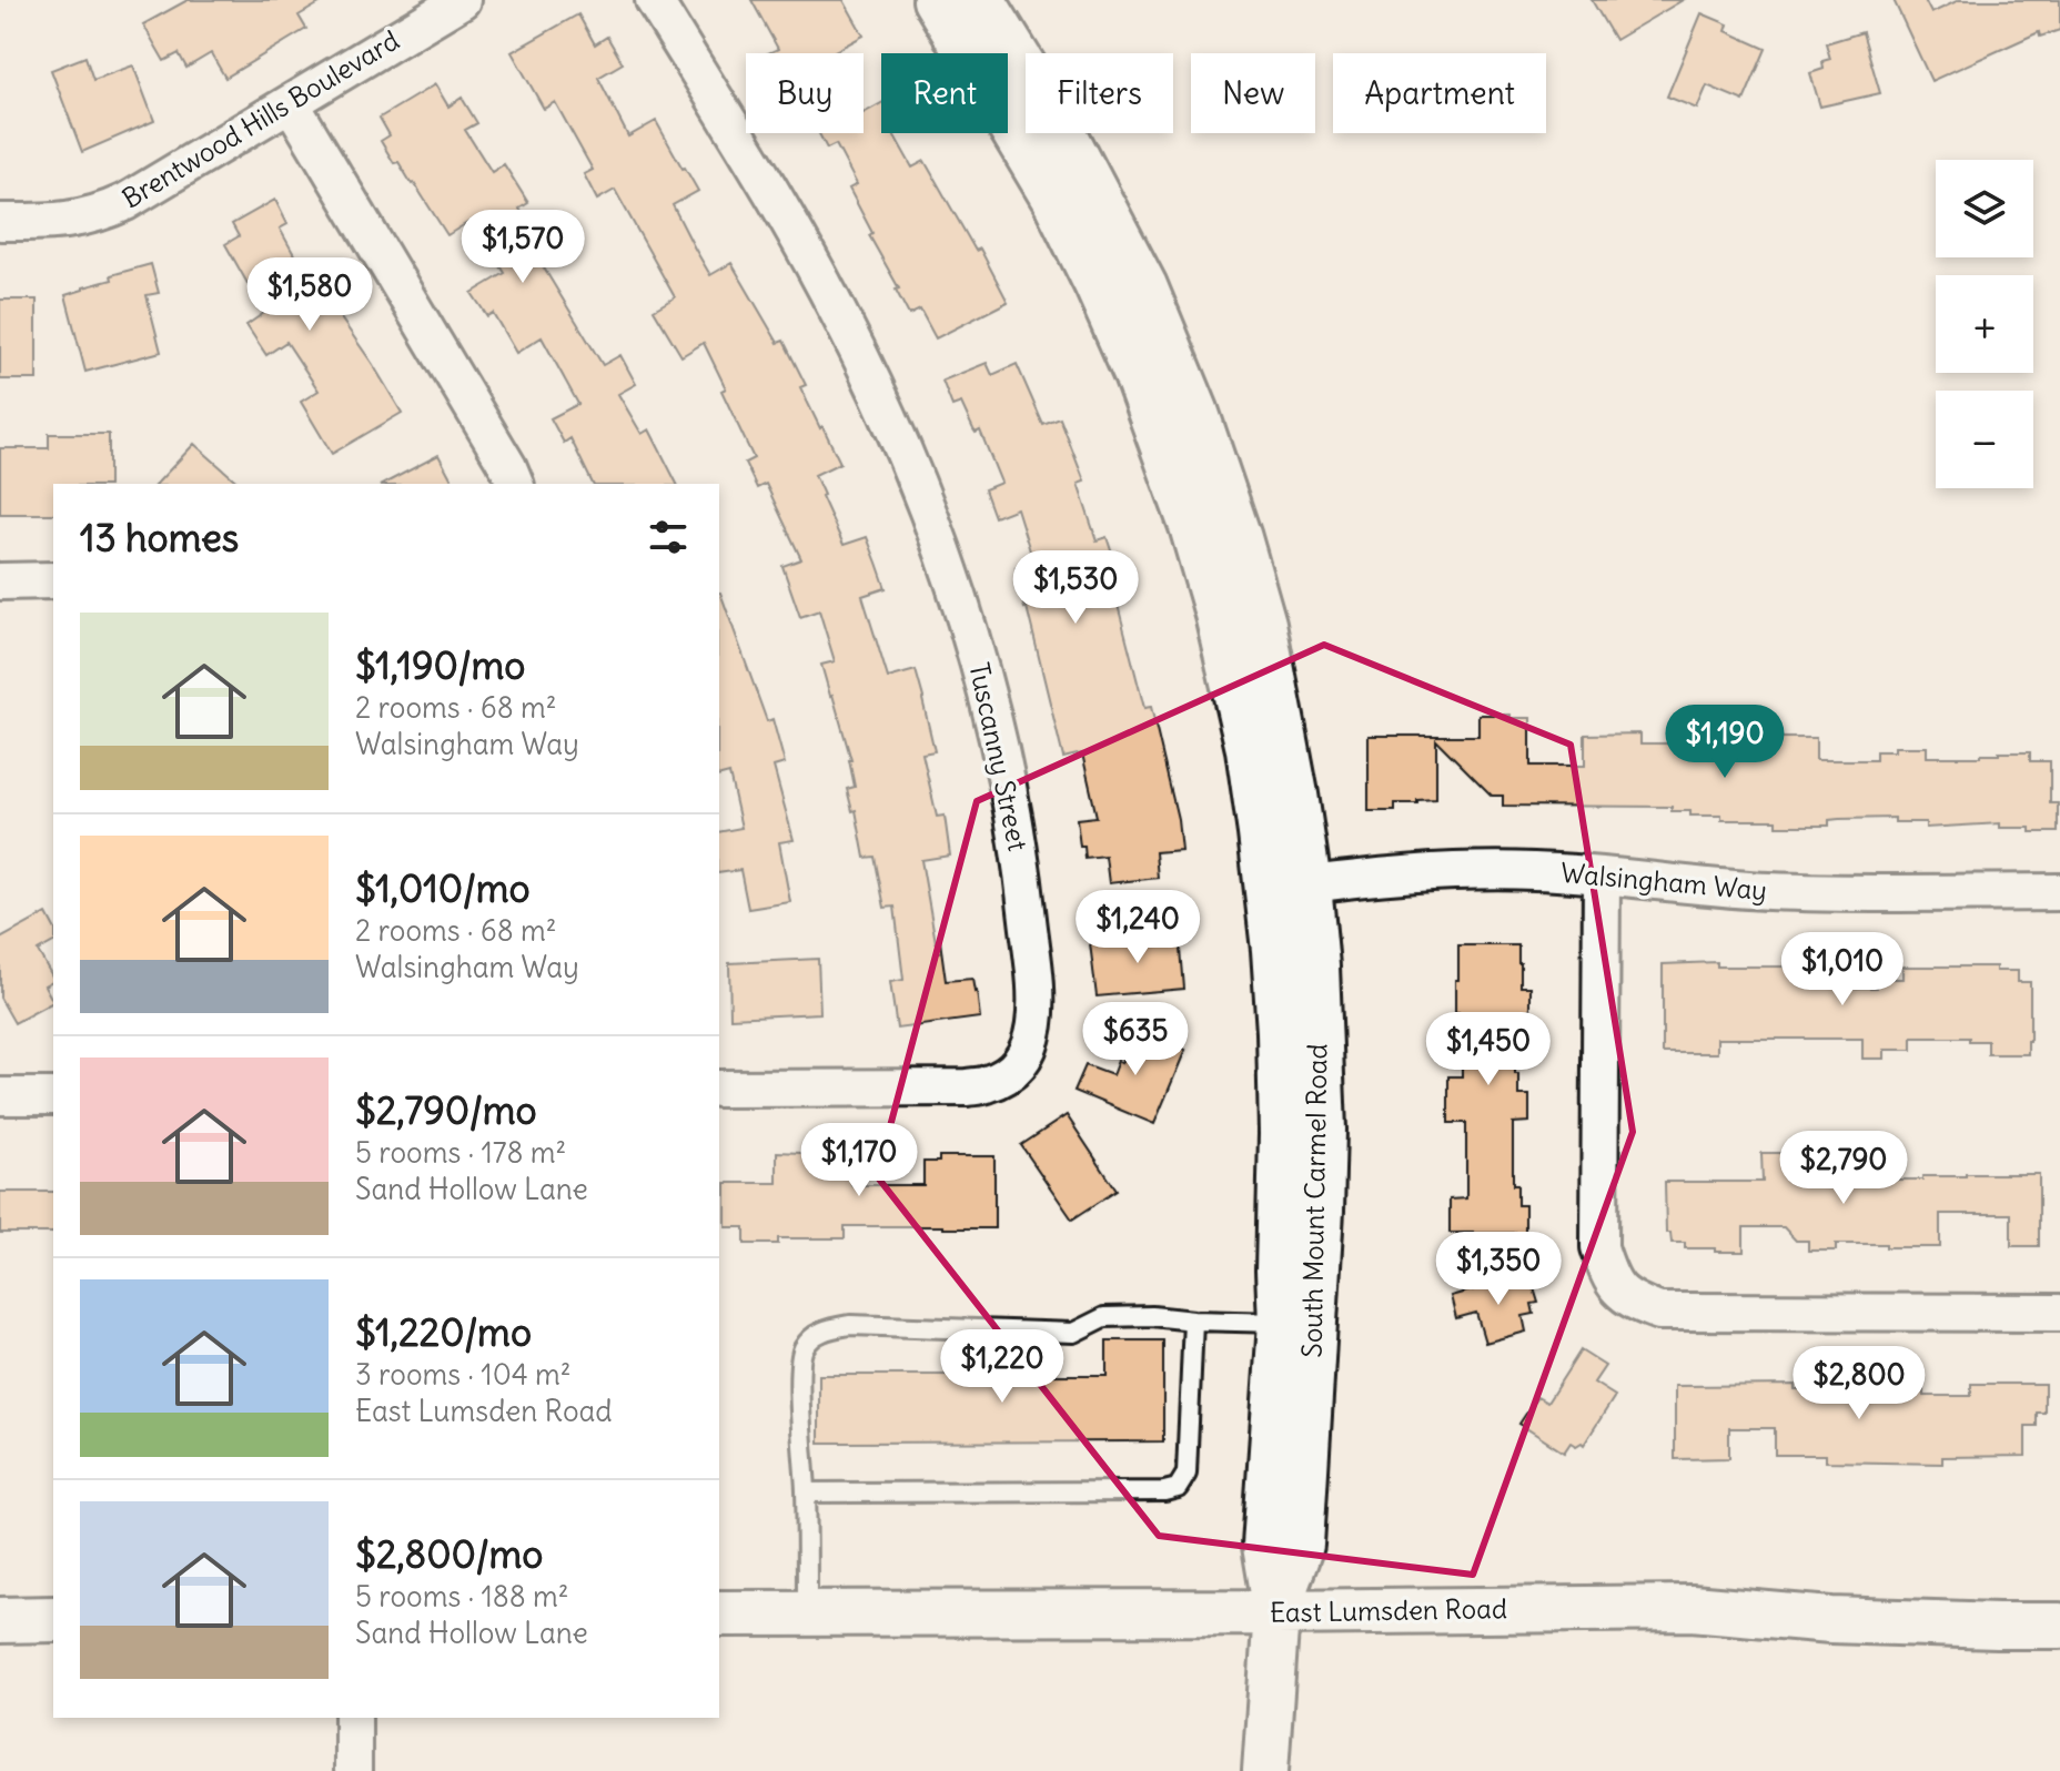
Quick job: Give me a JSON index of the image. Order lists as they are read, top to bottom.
{
  "streets": {
    "street": [
      "Brentwood Hills Boulevard",
      "Tuscanny Street",
      "Walsingham Way",
      "South Mount Carmel Road",
      "East Lumsden Road"
    ]
  },
  "crossings": [
    ["Walsingham Way", "South Mount Carmel Road"],
    ["South Mount Carmel Road", "East Lumsden Road"]
  ],
  "page": {
    "chip": [
      "Buy",
      "Rent",
      "Filters",
      "New",
      "Apartment"
    ],
    "map_buttons": ["+", "−"],
    "price": [
      "$1,570",
      "$1,580",
      "$1,530",
      "$1,190",
      "$1,240",
      "$1,010",
      "$635",
      "$1,450",
      "$1,170",
      "$2,790",
      "$1,350",
      "$1,220",
      "$2,800"
    ],
    "heading": "13 homes",
    "list": [
      {
        "name": "$1,190/mo",
        "note": "2 rooms · 68 m² · Walsingham Way"
      },
      {
        "name": "$1,010/mo",
        "note": "2 rooms · 68 m² · Walsingham Way"
      },
      {
        "name": "$2,790/mo",
        "note": "5 rooms · 178 m² · Sand Hollow Lane"
      },
      {
        "name": "$1,220/mo",
        "note": "3 rooms · 104 m² · East Lumsden Road"
      },
      {
        "name": "$2,800/mo",
        "note": "5 rooms · 188 m² · Sand Hollow Lane"
      }
    ]
  }
}
